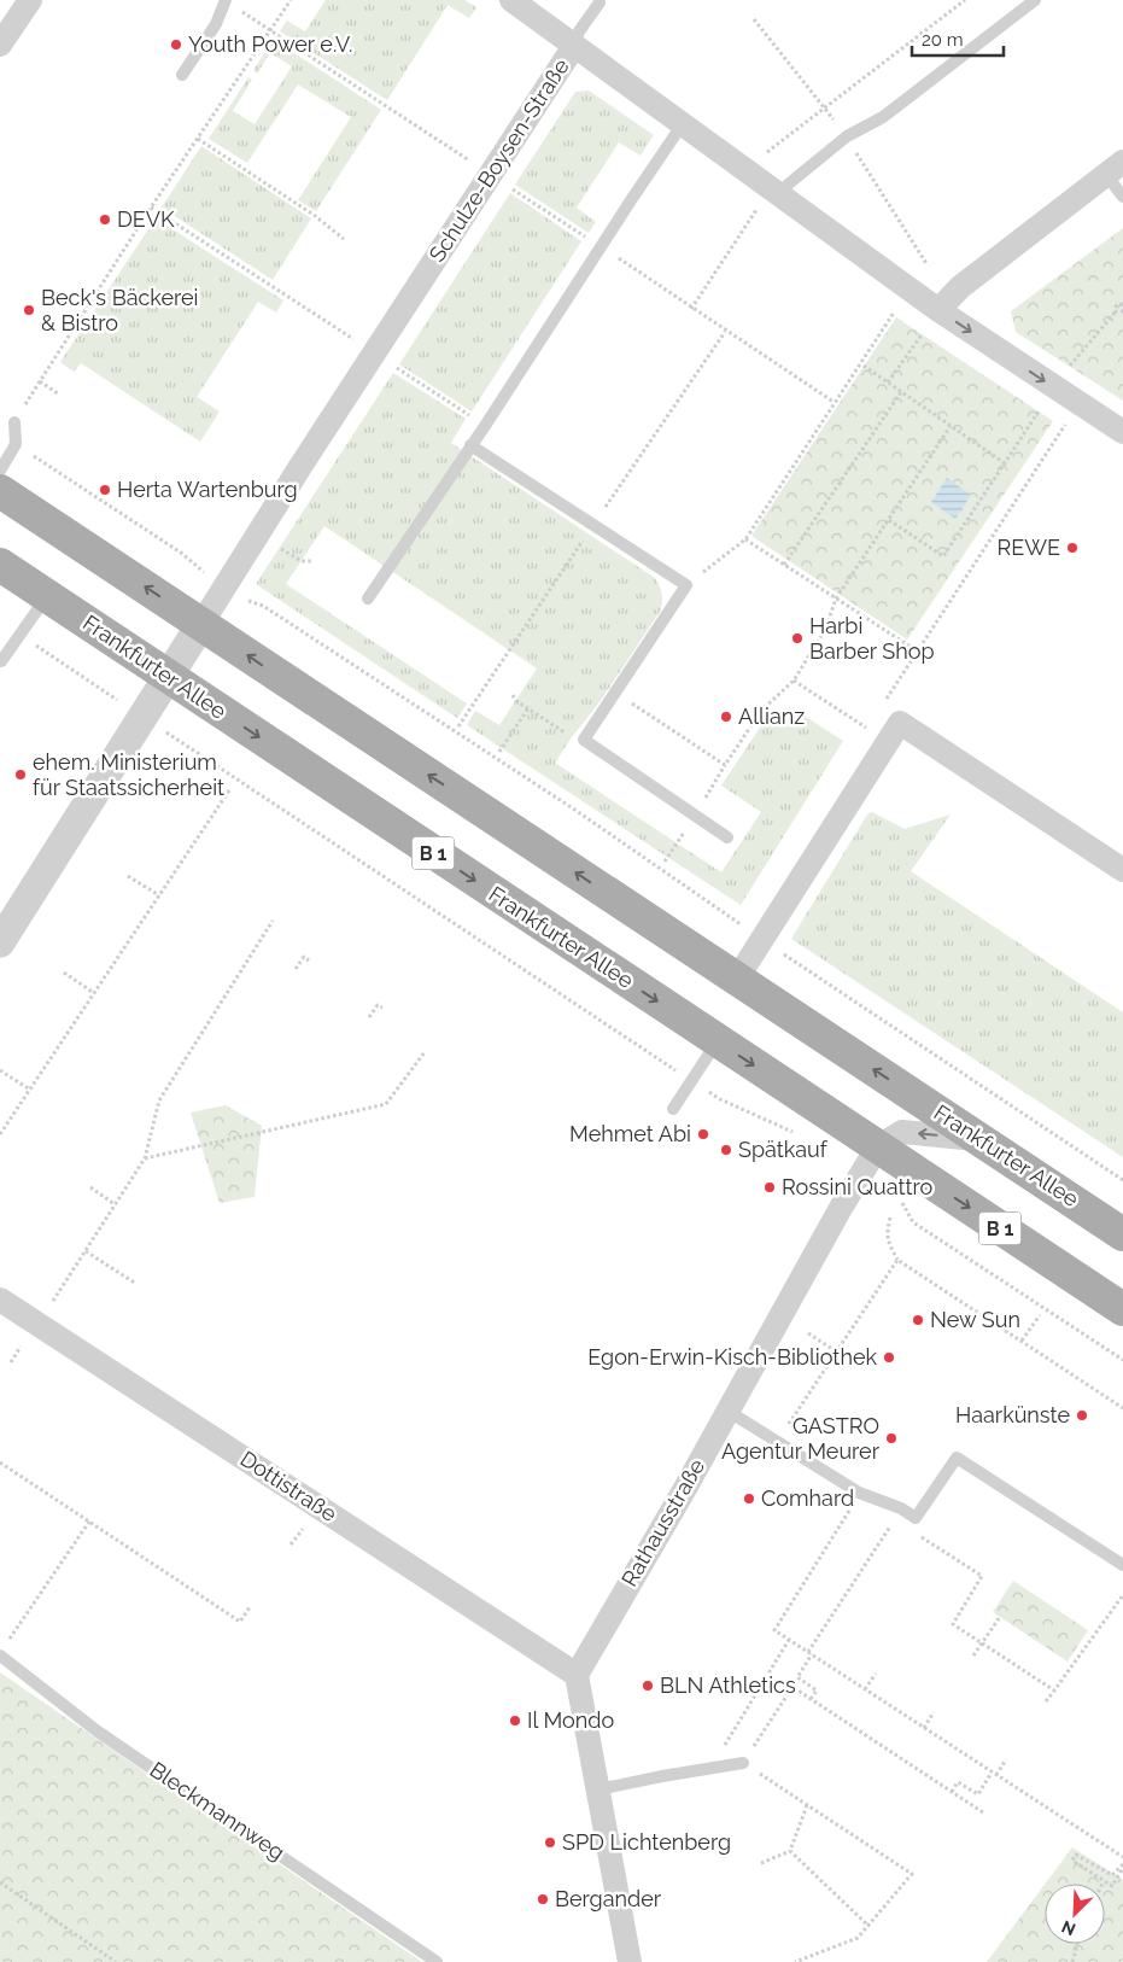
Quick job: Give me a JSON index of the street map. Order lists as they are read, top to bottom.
{
  "streets": {
    "main road": ["Frankfurter Allee", "B 1"],
    "street": ["Schulze-Boysen-Straße", "Dottistraße", "Rathausstraße"],
    "lane": ["Bleckmannweg"]
  },
  "crossings": [
    ["Schulze-Boysen-Straße", "Frankfurter Allee"],
    ["Frankfurter Allee", "Rathausstraße"],
    ["Dottistraße", "Rathausstraße"]
  ],
  "places": [
    "Youth Power e.V.",
    "DEVK",
    "Beck's Bäckerei & Bistro",
    "Herta Wartenburg",
    "REWE",
    "Harbi Barber Shop",
    "Allianz",
    "ehem. Ministerium für Staatssicherheit",
    "Mehmet Abi",
    "Spätkauf",
    "Rossini Quattro",
    "New Sun",
    "Egon-Erwin-Kisch-Bibliothek",
    "Haarkünste",
    "GASTRO Agentur Meurer",
    "Comhard",
    "BLN Athletics",
    "Il Mondo",
    "SPD Lichtenberg",
    "Bergander"
  ],
  "scale_bar": "20 m",
  "north": "bottom left"
}
